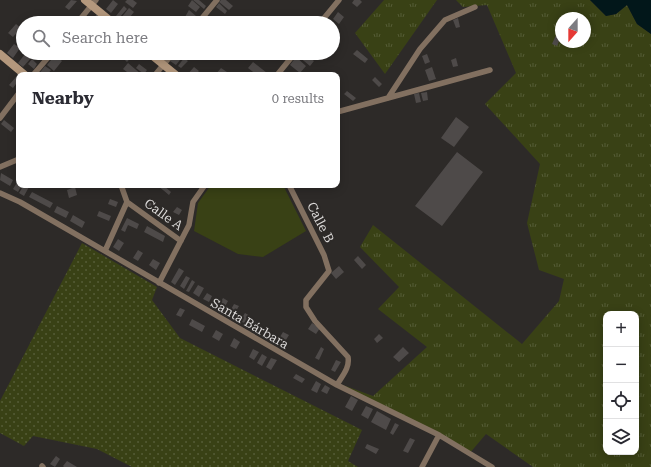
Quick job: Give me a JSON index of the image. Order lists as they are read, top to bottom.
{
  "streets": {
    "street": ["Calle A", "Calle B", "Santa Bárbara"]
  },
  "crossings": [
    ["Calle B", "Santa Bárbara"]
  ],
  "north": "bottom",
  "page": {
    "search": "Search here",
    "heading": ["Nearby", "0 results"],
    "map_buttons": ["+", "−"]
  }
}
